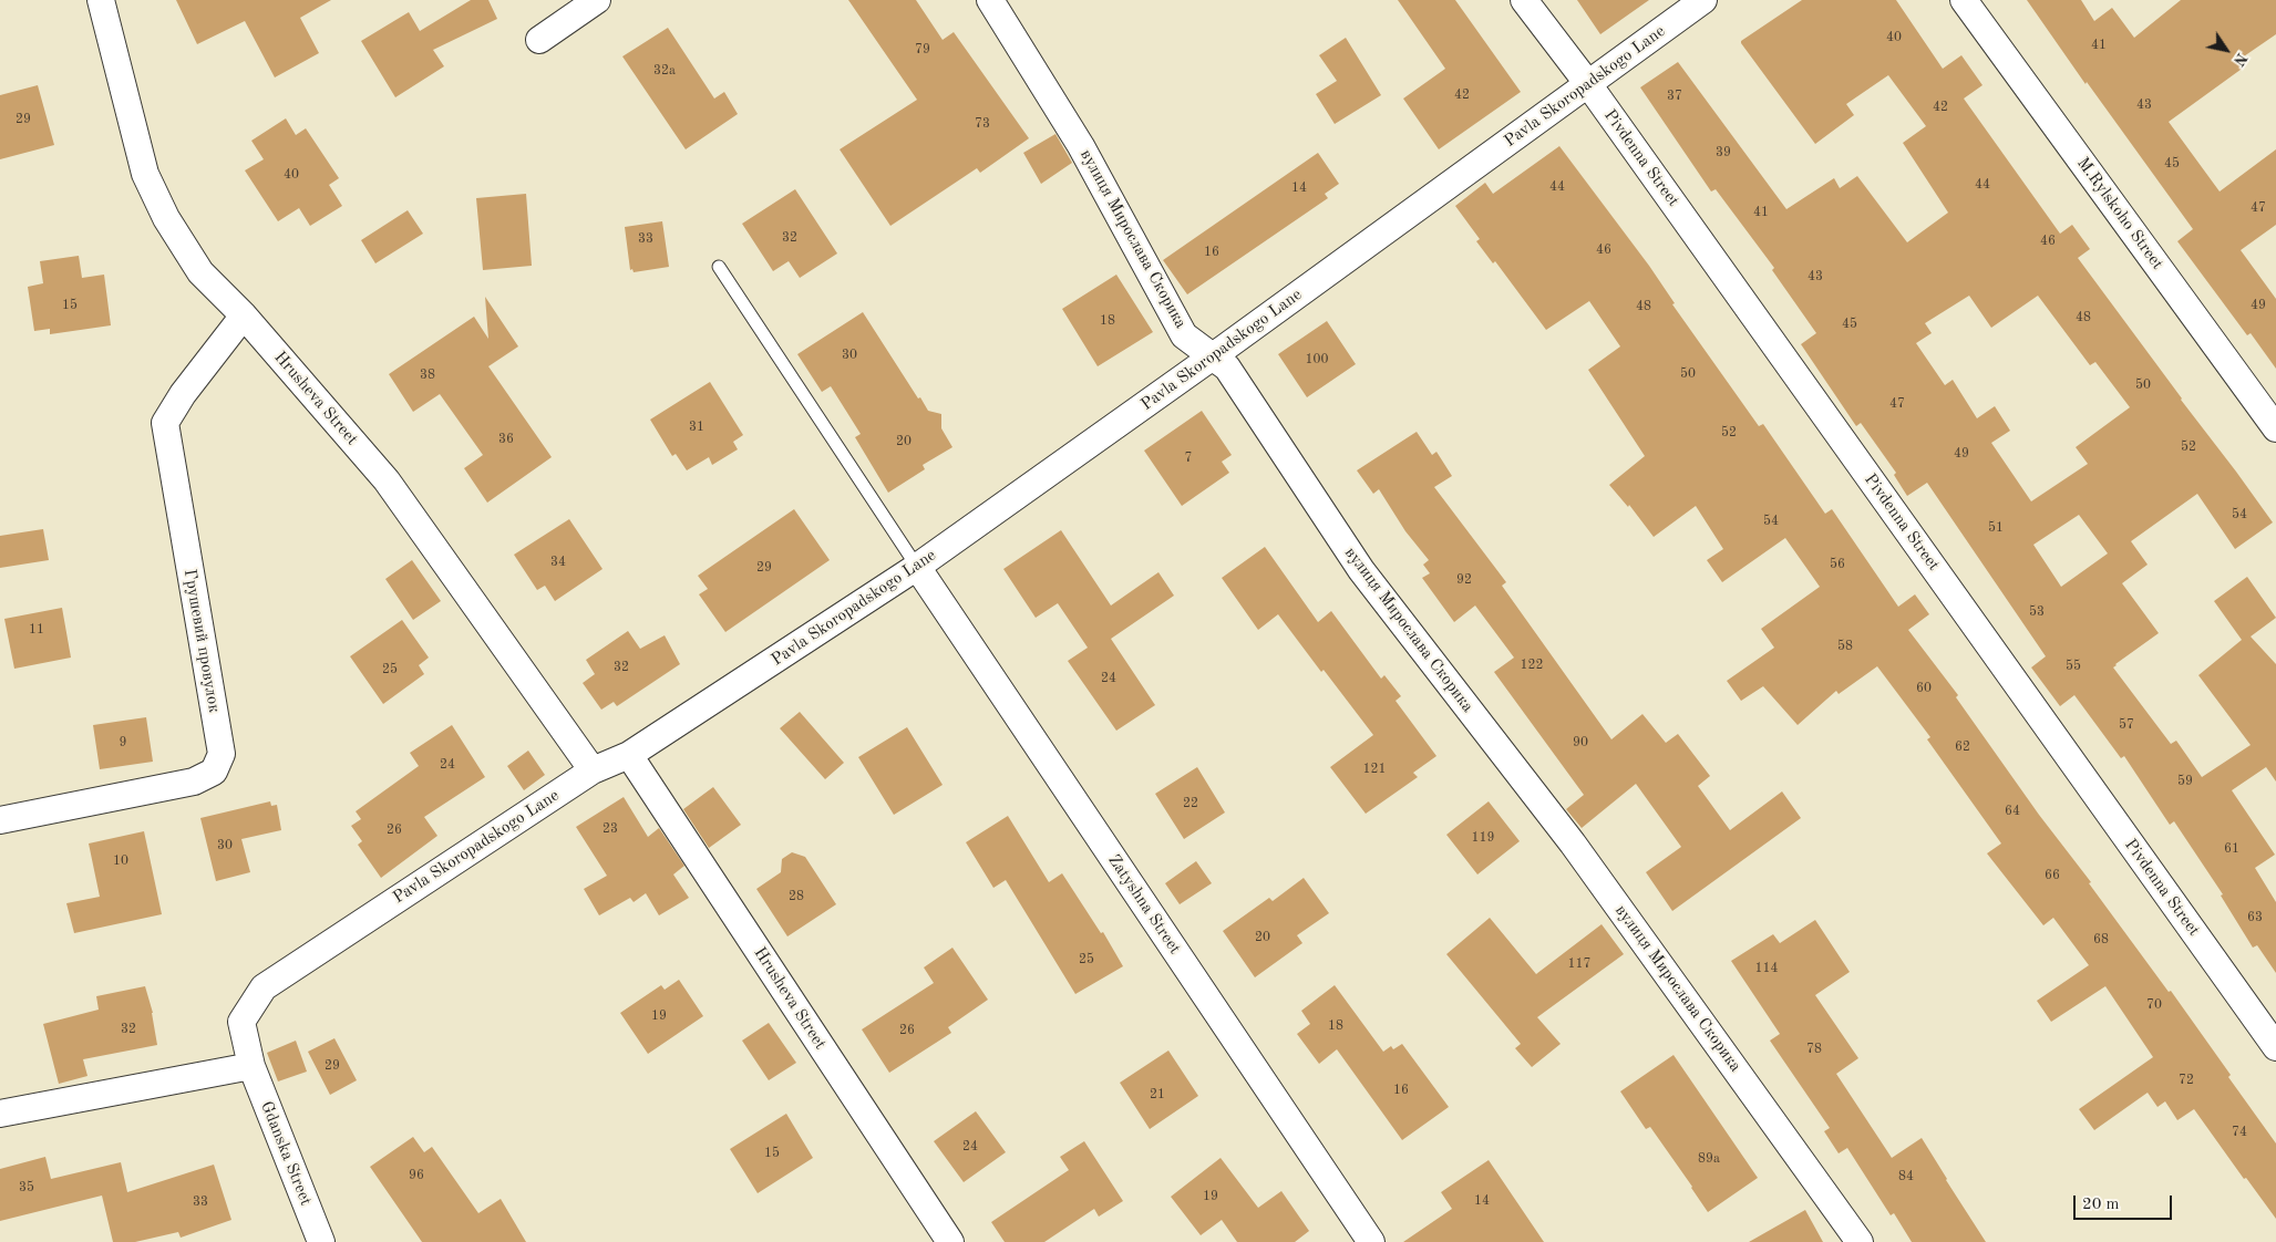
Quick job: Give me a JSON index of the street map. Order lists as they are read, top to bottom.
{
  "streets": {
    "street": [
      "Pavla Skoropadskogo Lane",
      "Pivdenna Street",
      "M.Rylskoho Street",
      "вулиця Мирослава Скорика",
      "Hrusheva Street",
      "Грушевий провулок",
      "Zatyshna Street",
      "Gdanska Street"
    ]
  },
  "crossings": [
    ["Pavla Skoropadskogo Lane", "Pivdenna Street"],
    ["Pavla Skoropadskogo Lane", "вулиця Мирослава Скорика"],
    ["Pavla Skoropadskogo Lane", "Hrusheva Street"],
    ["Pavla Skoropadskogo Lane", "Zatyshna Street"],
    ["Pavla Skoropadskogo Lane", "Gdanska Street"],
    ["Hrusheva Street", "Грушевий провулок"]
  ],
  "house_numbers": [
    "40",
    "41",
    "79",
    "32а",
    "42",
    "37",
    "43",
    "42",
    "29",
    "73",
    "39",
    "45",
    "40",
    "44",
    "44",
    "14",
    "47",
    "41",
    "32",
    "33",
    "46",
    "46",
    "16",
    "43",
    "15",
    "49",
    "48",
    "48",
    "18",
    "45",
    "30",
    "100",
    "50",
    "38",
    "50",
    "47",
    "31",
    "52",
    "36",
    "20",
    "52",
    "49",
    "7",
    "54",
    "54",
    "51",
    "34",
    "56",
    "29",
    "92",
    "53",
    "11",
    "58",
    "122",
    "55",
    "32",
    "25",
    "24",
    "60",
    "57",
    "9",
    "90",
    "62",
    "24",
    "121",
    "59",
    "22",
    "64",
    "23",
    "26",
    "119",
    "30",
    "61",
    "10",
    "66",
    "28",
    "63",
    "20",
    "68",
    "25",
    "117",
    "114",
    "70",
    "19",
    "18",
    "32",
    "26",
    "78",
    "29",
    "72",
    "16",
    "21",
    "74",
    "24",
    "15",
    "89а",
    "96",
    "84",
    "35",
    "19",
    "14",
    "33"
  ],
  "scale_bar": "20 m",
  "north": "bottom right"
}
